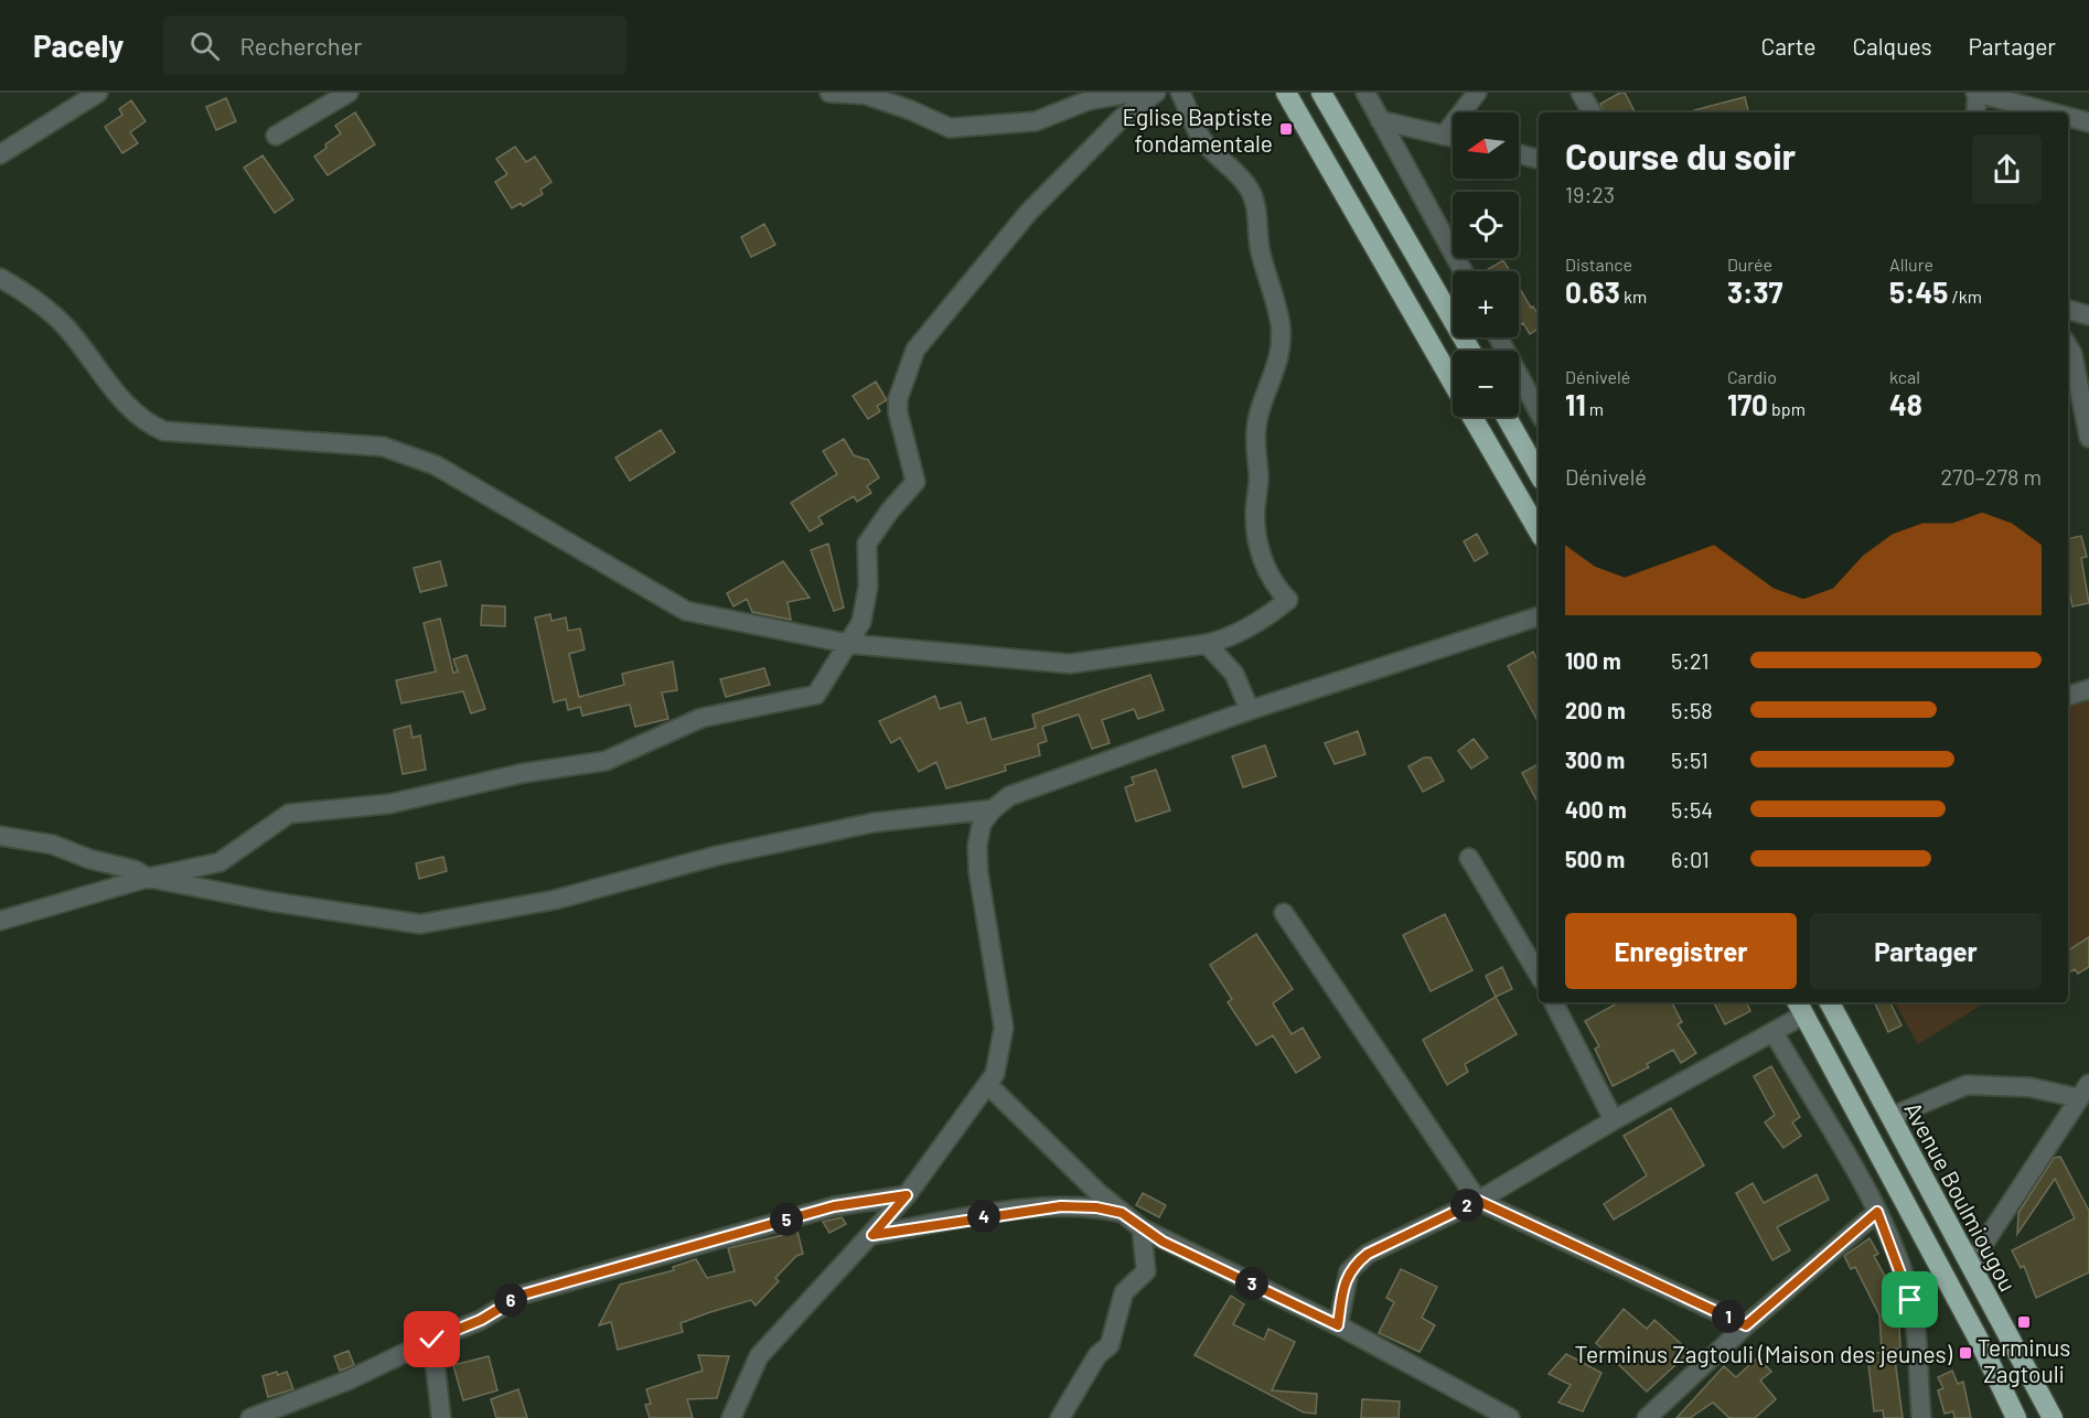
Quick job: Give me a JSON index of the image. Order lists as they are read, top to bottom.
{
  "streets": {
    "highway": ["Avenue Boulmiougou"]
  },
  "places": {
    "transit": ["Eglise Baptiste fondamentale", "Terminus Zagtouli", "Terminus Zagtouli (Maison des jeunes)"]
  },
  "north": "left",
  "page": {
    "header": "Pacely",
    "search": "Rechercher",
    "nav": ["Carte", "Calques", "Partager"],
    "map_buttons": ["+", "−"],
    "heading": ["Course du soir", "19:23"],
    "stats": [
      ["Distance", "0.63 km"],
      ["Durée", "3:37"],
      ["Allure", "5:45 /km"],
      ["Dénivelé", "11 m"],
      ["Cardio", "170 bpm"],
      ["kcal", "48"]
    ],
    "chart": ["Dénivelé", "270–278 m"],
    "list": [
      {
        "name": "100 m",
        "note": "5:21"
      },
      {
        "name": "200 m",
        "note": "5:58"
      },
      {
        "name": "300 m",
        "note": "5:51"
      },
      {
        "name": "400 m",
        "note": "5:54"
      },
      {
        "name": "500 m",
        "note": "6:01"
      }
    ],
    "buttons": ["Enregistrer", "Partager"],
    "pins": [
      "2",
      "4",
      "5",
      "3",
      "6",
      "1"
    ]
  }
}
